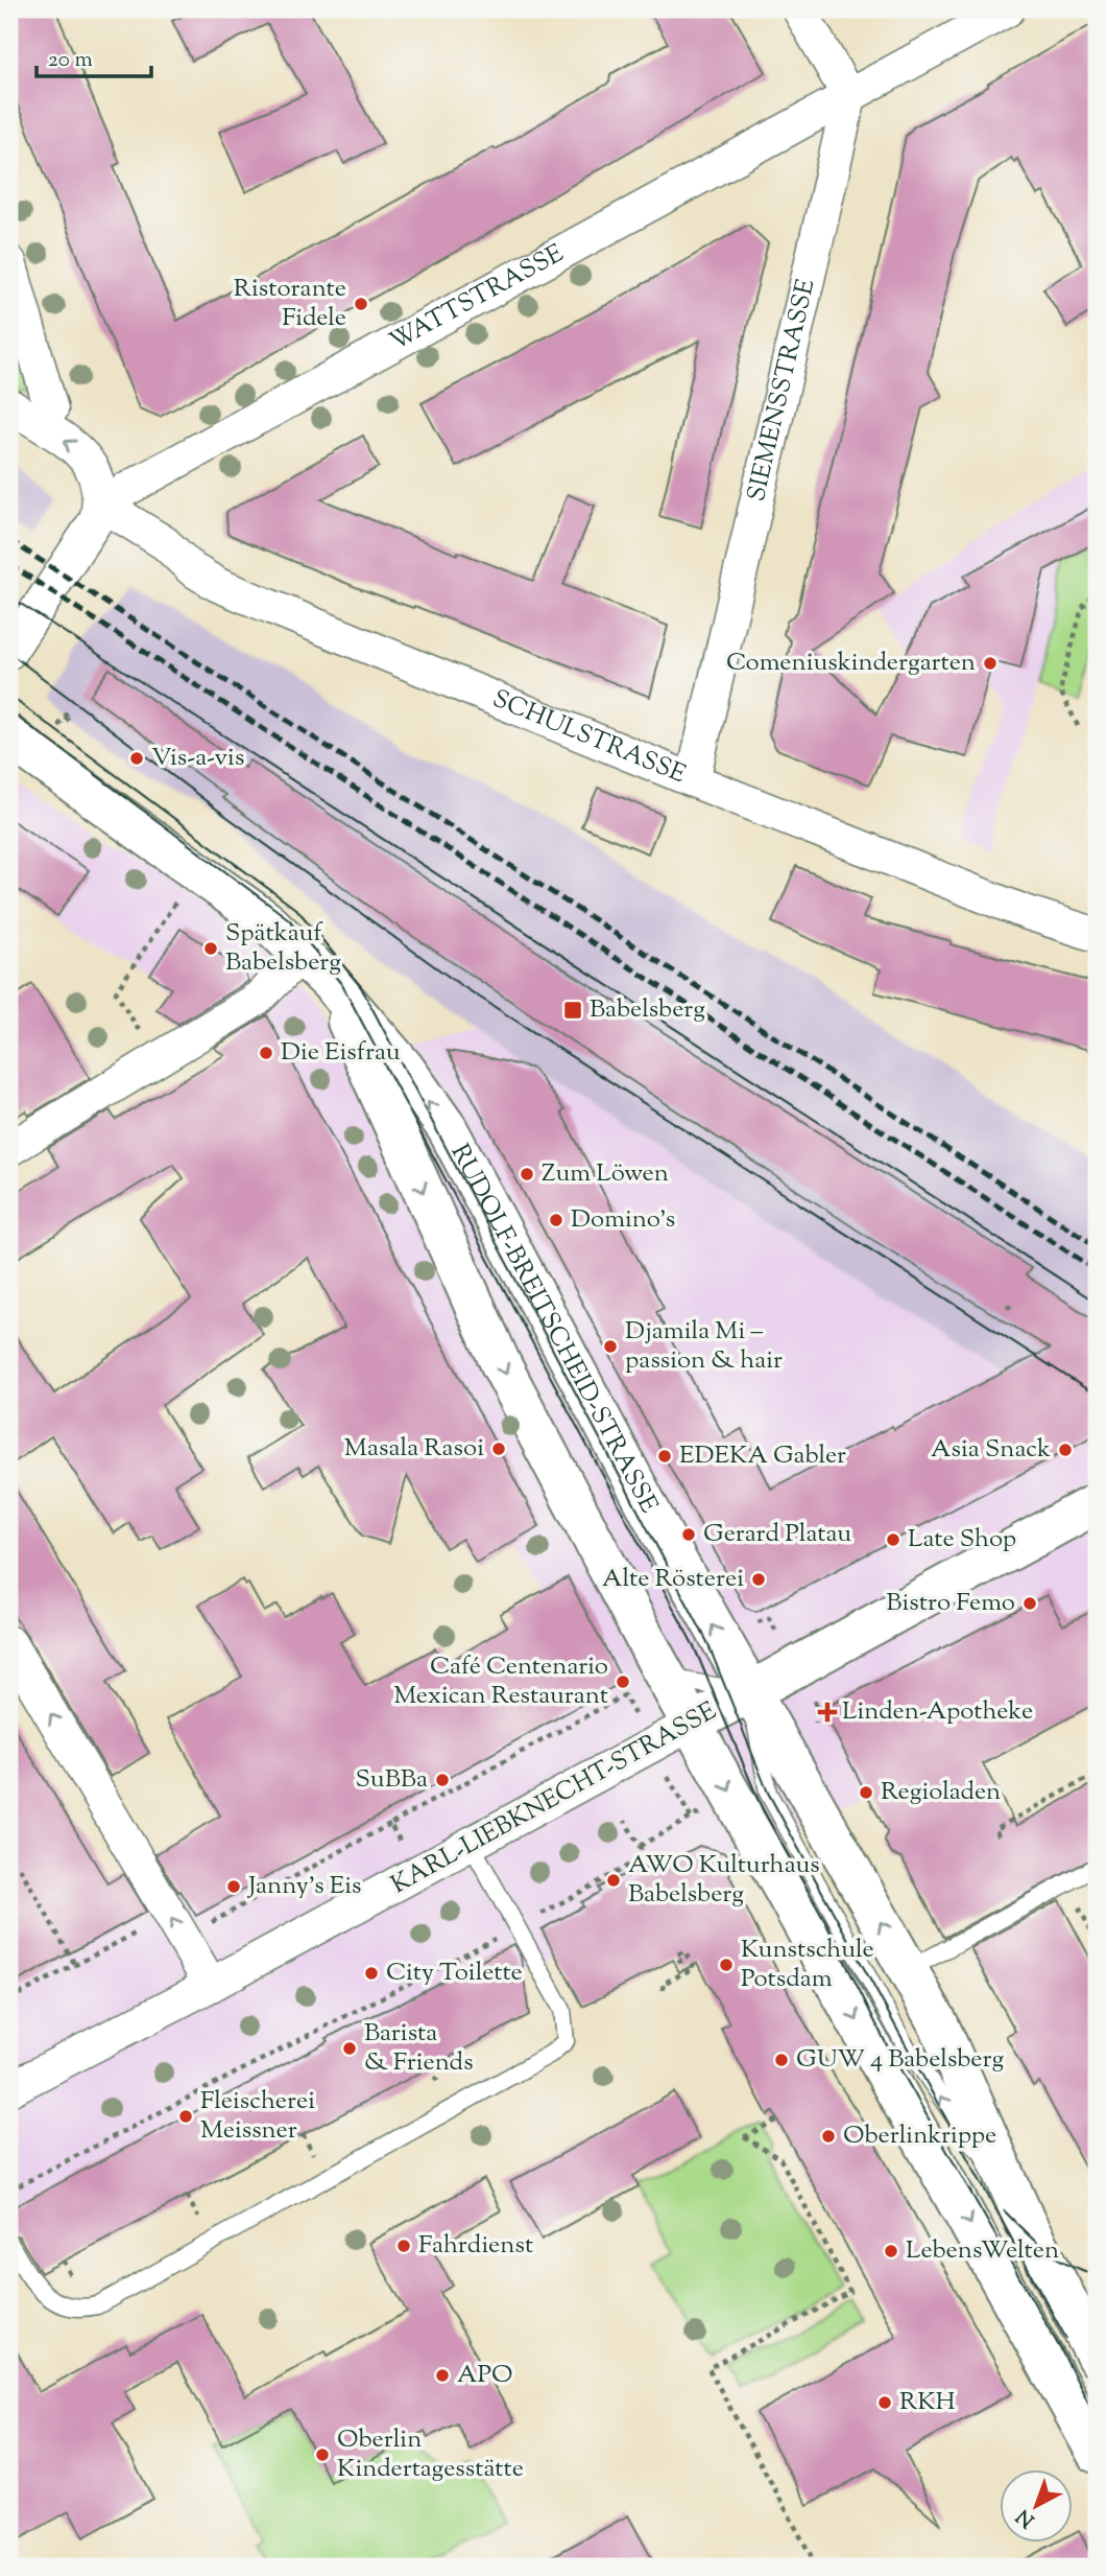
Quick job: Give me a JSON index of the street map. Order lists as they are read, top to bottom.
{
  "streets": {
    "street": [
      "WATTSTRASSE",
      "SIEMENSSTRASSE",
      "SCHULSTRASSE",
      "RUDOLF-BREITSCHEID-STRASSE",
      "KARL-LIEBKNECHT-STRASSE"
    ]
  },
  "crossings": [
    ["WATTSTRASSE", "SIEMENSSTRASSE"],
    ["WATTSTRASSE", "SCHULSTRASSE"],
    ["SIEMENSSTRASSE", "SCHULSTRASSE"],
    ["RUDOLF-BREITSCHEID-STRASSE", "KARL-LIEBKNECHT-STRASSE"]
  ],
  "places": {
    "other": [
      "Ristorante Fidele",
      "Comeniuskindergarten",
      "Vis-a-vis",
      "Spätkauf Babelsberg",
      "Die Eisfrau",
      "Zum Löwen",
      "Domino's",
      "Djamila Mi – passion & hair",
      "Masala Rasoi",
      "Asia Snack",
      "EDEKA Gabler",
      "Gerard Platau",
      "Late Shop",
      "Alte Rösterei",
      "Bistro Femo",
      "Café Centenario Mexican Restaurant",
      "SuBBa",
      "Regioladen",
      "AWO Kulturhaus Babelsberg",
      "Janny's Eis",
      "Kunstschule Potsdam",
      "City Toilette",
      "Barista & Friends",
      "GUW 4 Babelsberg",
      "Fleischerei Meissner",
      "Oberlinkrippe",
      "Fahrdienst",
      "LebensWelten",
      "APO",
      "RKH",
      "Oberlin Kindertagesstätte"
    ],
    "transit": ["Babelsberg"],
    "health": ["Linden-Apotheke"]
  },
  "scale_bar": "20 m",
  "north": "bottom left"
}
